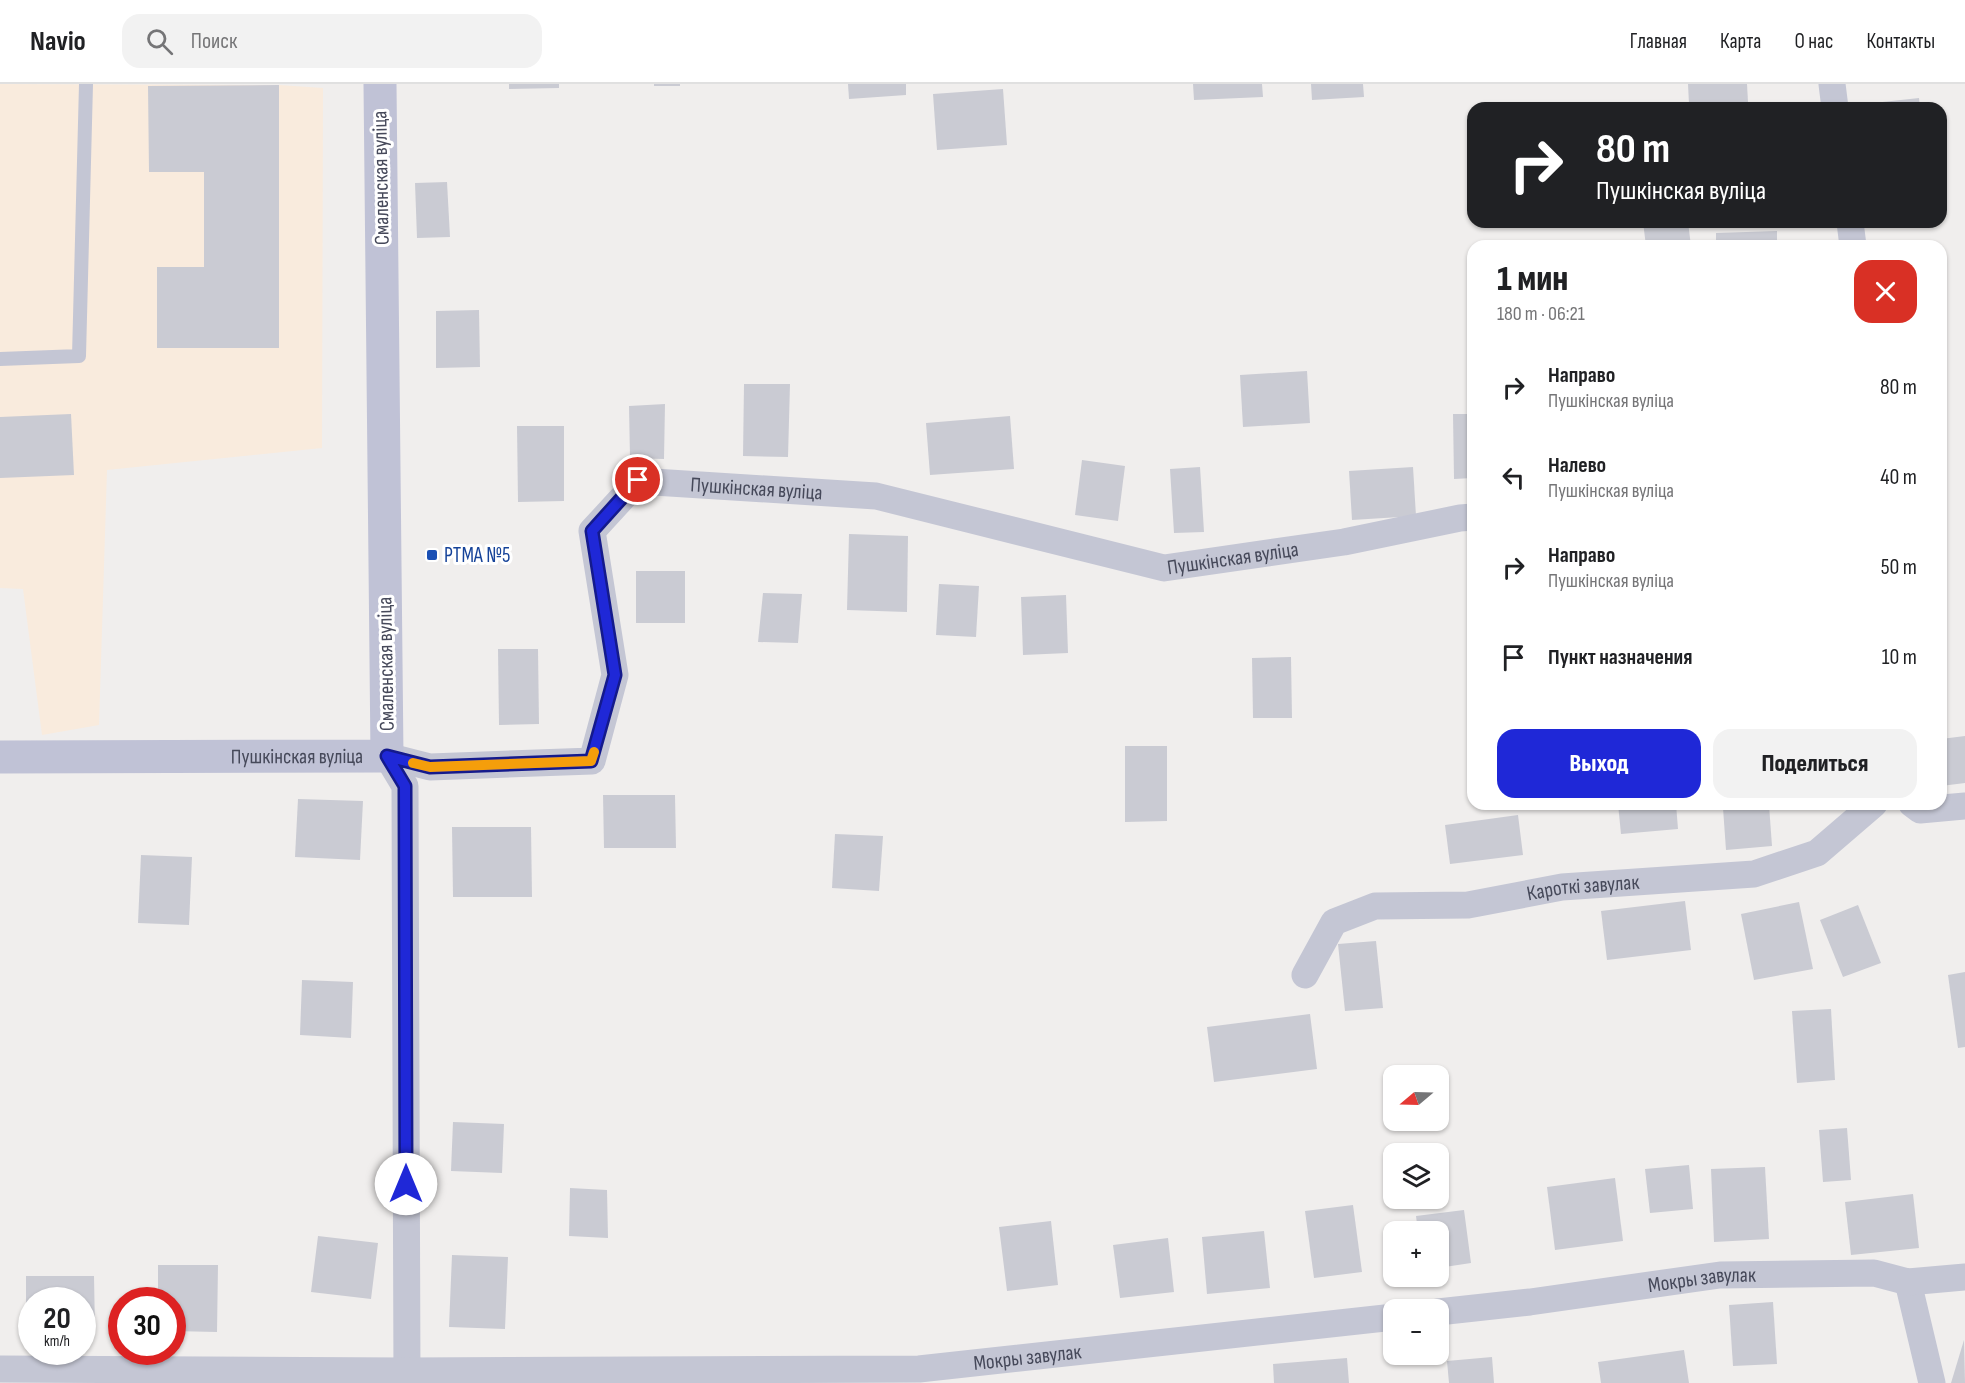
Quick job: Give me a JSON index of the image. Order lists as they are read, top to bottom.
{
  "streets": {
    "street": [
      "Смаленская вуліца",
      "Пушкінская вуліца",
      "Кароткі завулак",
      "Мокры завулак"
    ]
  },
  "crossings": [
    ["Смаленская вуліца", "Пушкінская вуліца"],
    ["Смаленская вуліца", "Мокры завулак"]
  ],
  "places": {
    "transit": ["РТМА №5"]
  },
  "north": "left",
  "page": {
    "header": "Navio",
    "search": "Поиск",
    "nav": [
      "Главная",
      "Карта",
      "О нас",
      "Контакты"
    ],
    "turn": ["80 m", "Пушкінская вуліца"],
    "heading": ["1 мин", "180 m · 06:21"],
    "list": [
      {
        "name": "Направо",
        "note": "Пушкінская вуліца",
        "value": "80 m"
      },
      {
        "name": "Налево",
        "note": "Пушкінская вуліца",
        "value": "40 m"
      },
      {
        "name": "Направо",
        "note": "Пушкінская вуліца",
        "value": "50 m"
      },
      {
        "name": "Пункт назначения",
        "value": "10 m"
      }
    ],
    "buttons": ["Выход", "Поделиться"],
    "map_buttons": ["+", "−"],
    "speed": "20 km/h",
    "limit": "30"
  }
}
